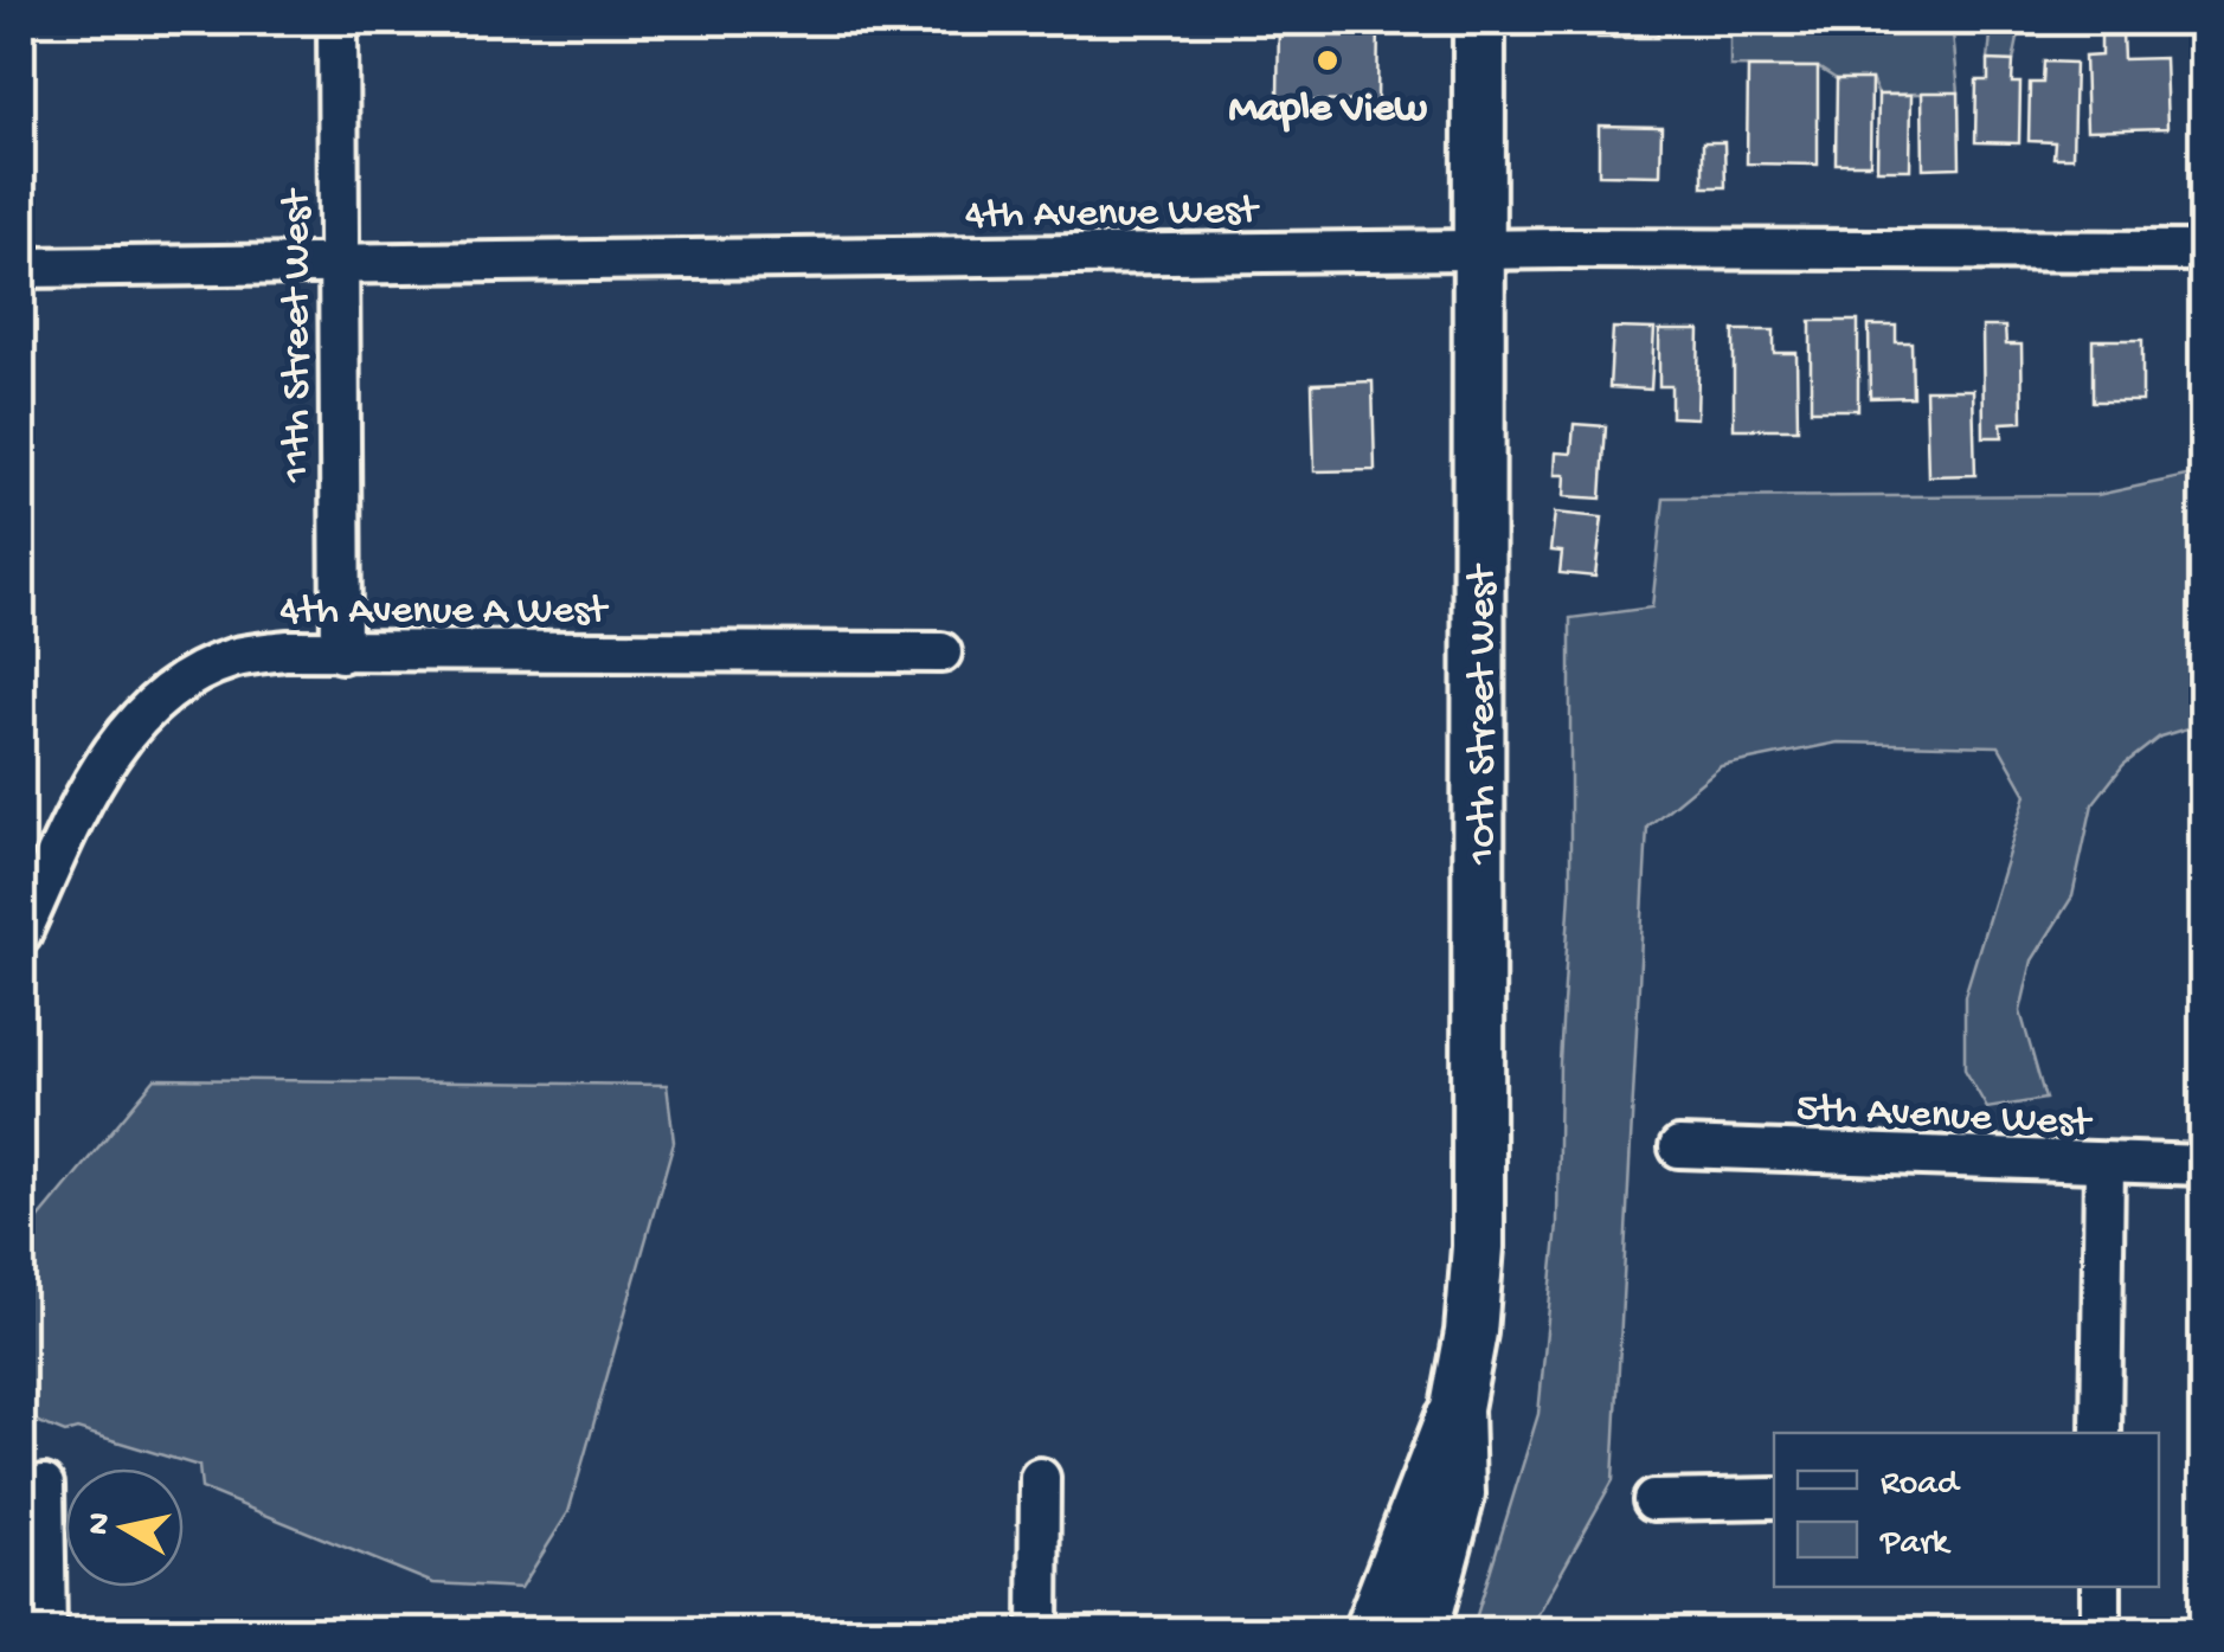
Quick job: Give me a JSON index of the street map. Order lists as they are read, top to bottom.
{
  "streets": {
    "main road": ["10th Street West"],
    "street": [
      "4th Avenue West",
      "11th Street West",
      "4th Avenue A West",
      "5th Avenue West"
    ]
  },
  "crossings": [
    ["4th Avenue West", "11th Street West"],
    ["4th Avenue West", "10th Street West"],
    ["11th Street West", "4th Avenue A West"]
  ],
  "places": ["Maple View"],
  "legend": ["Road", "Park"],
  "north": "left"
}
